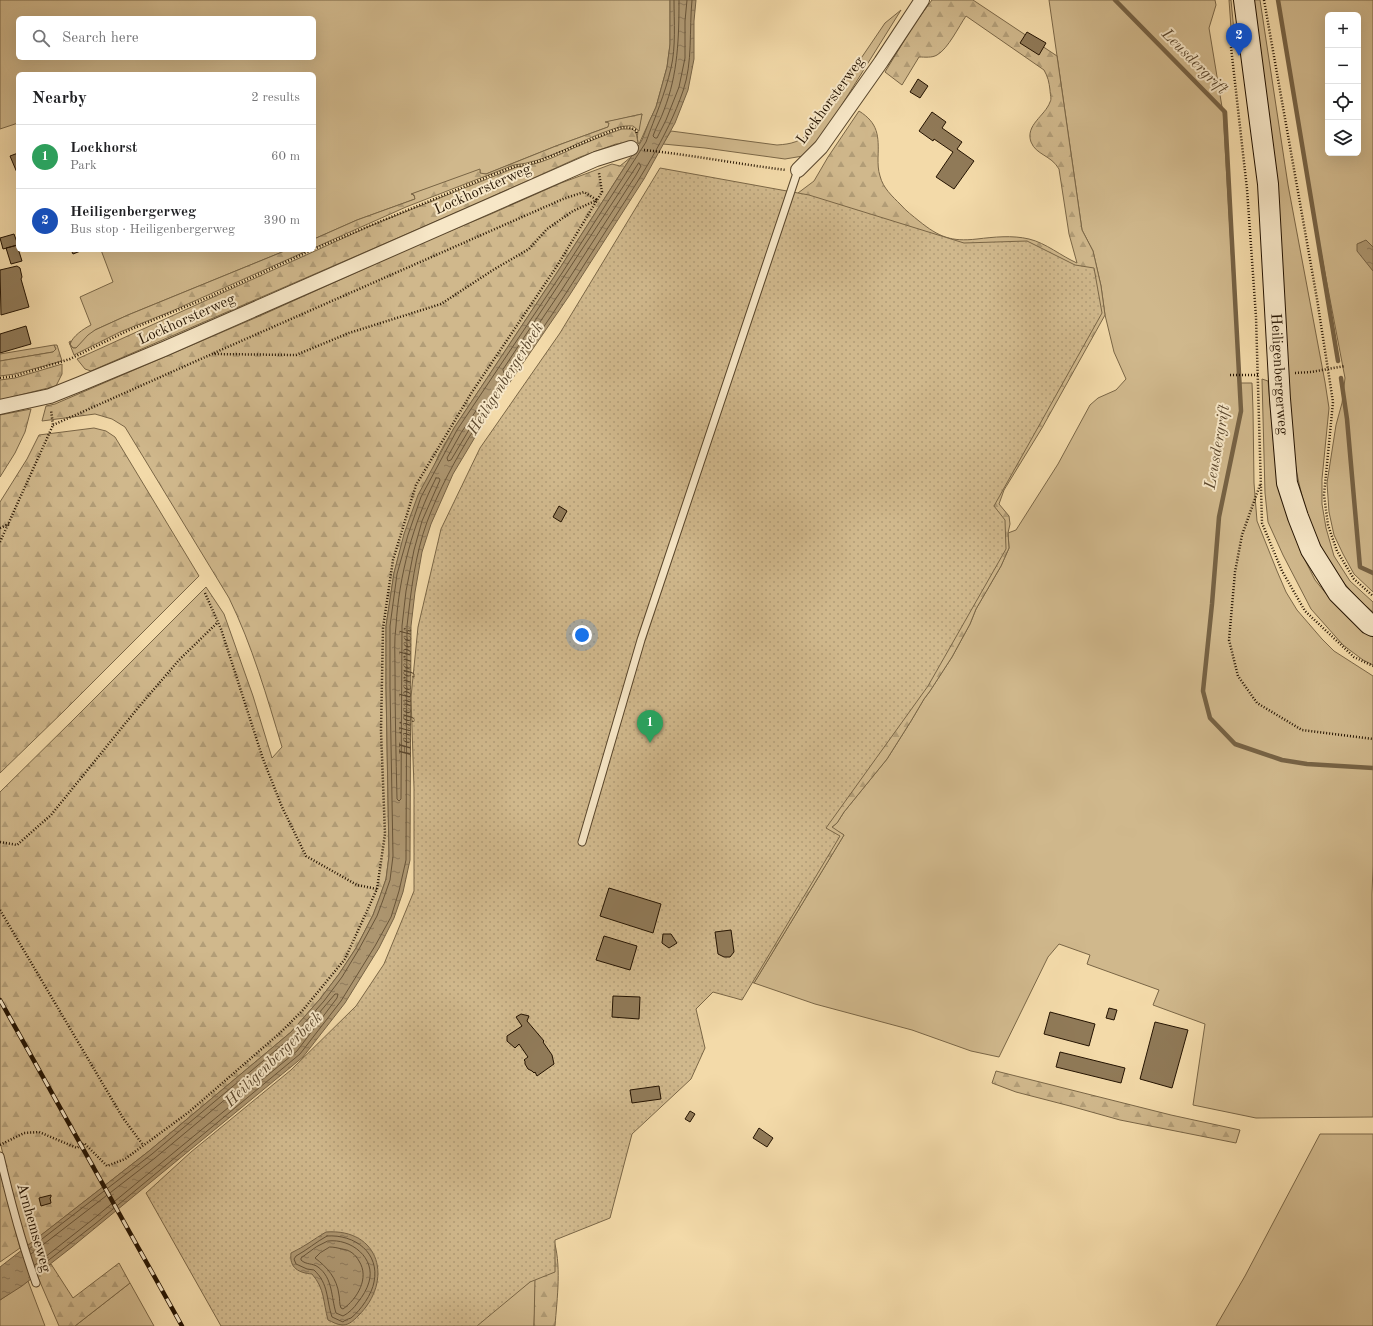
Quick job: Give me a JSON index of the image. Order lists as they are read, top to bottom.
{
  "streets": {
    "main road": ["Heiligenbergerweg"],
    "street": ["Lockhorsterweg"],
    "lane": ["Arnhemseweg"]
  },
  "water": ["Leusdergrift", "Heiligenbergerbeek"],
  "page": {
    "map_buttons": ["+", "−"],
    "search": "Search here",
    "pins": ["2", "1"],
    "heading": ["Nearby", "2 results"],
    "list": [
      {
        "mark": "1",
        "name": "Lockhorst",
        "note": "Park",
        "value": "60 m"
      },
      {
        "mark": "2",
        "name": "Heiligenbergerweg",
        "note": "Bus stop · Heiligenbergerweg",
        "value": "390 m"
      }
    ]
  }
}
